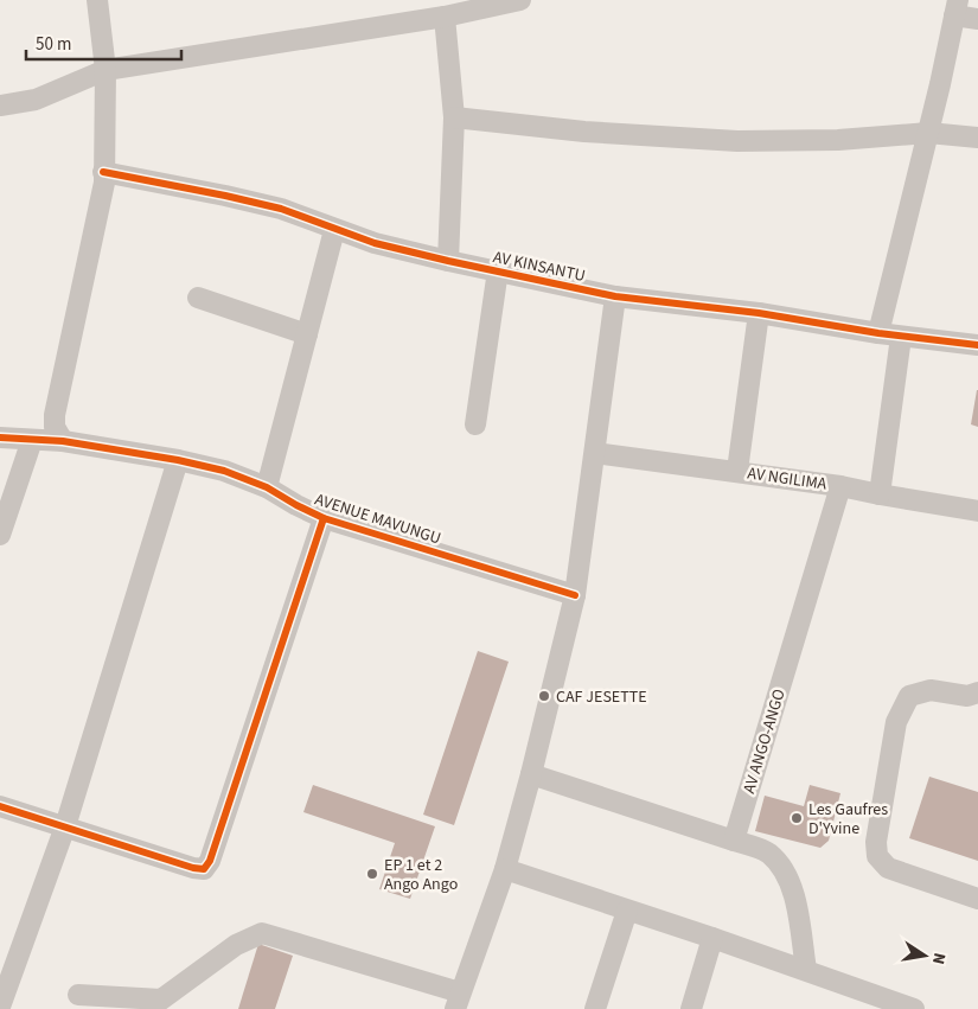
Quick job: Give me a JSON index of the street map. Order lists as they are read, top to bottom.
{
  "streets": {
    "street": [
      "AV KINSANTU",
      "AV NGILIMA",
      "AVENUE MAVUNGU",
      "AV ANGO-ANGO"
    ]
  },
  "crossings": [
    ["AV NGILIMA", "AV ANGO-ANGO"]
  ],
  "places": ["CAF JESETTE", "Les Gaufres D'Yvine", "EP 1 et 2 Ango Ango"],
  "scale_bar": "50 m",
  "north": "right"
}
